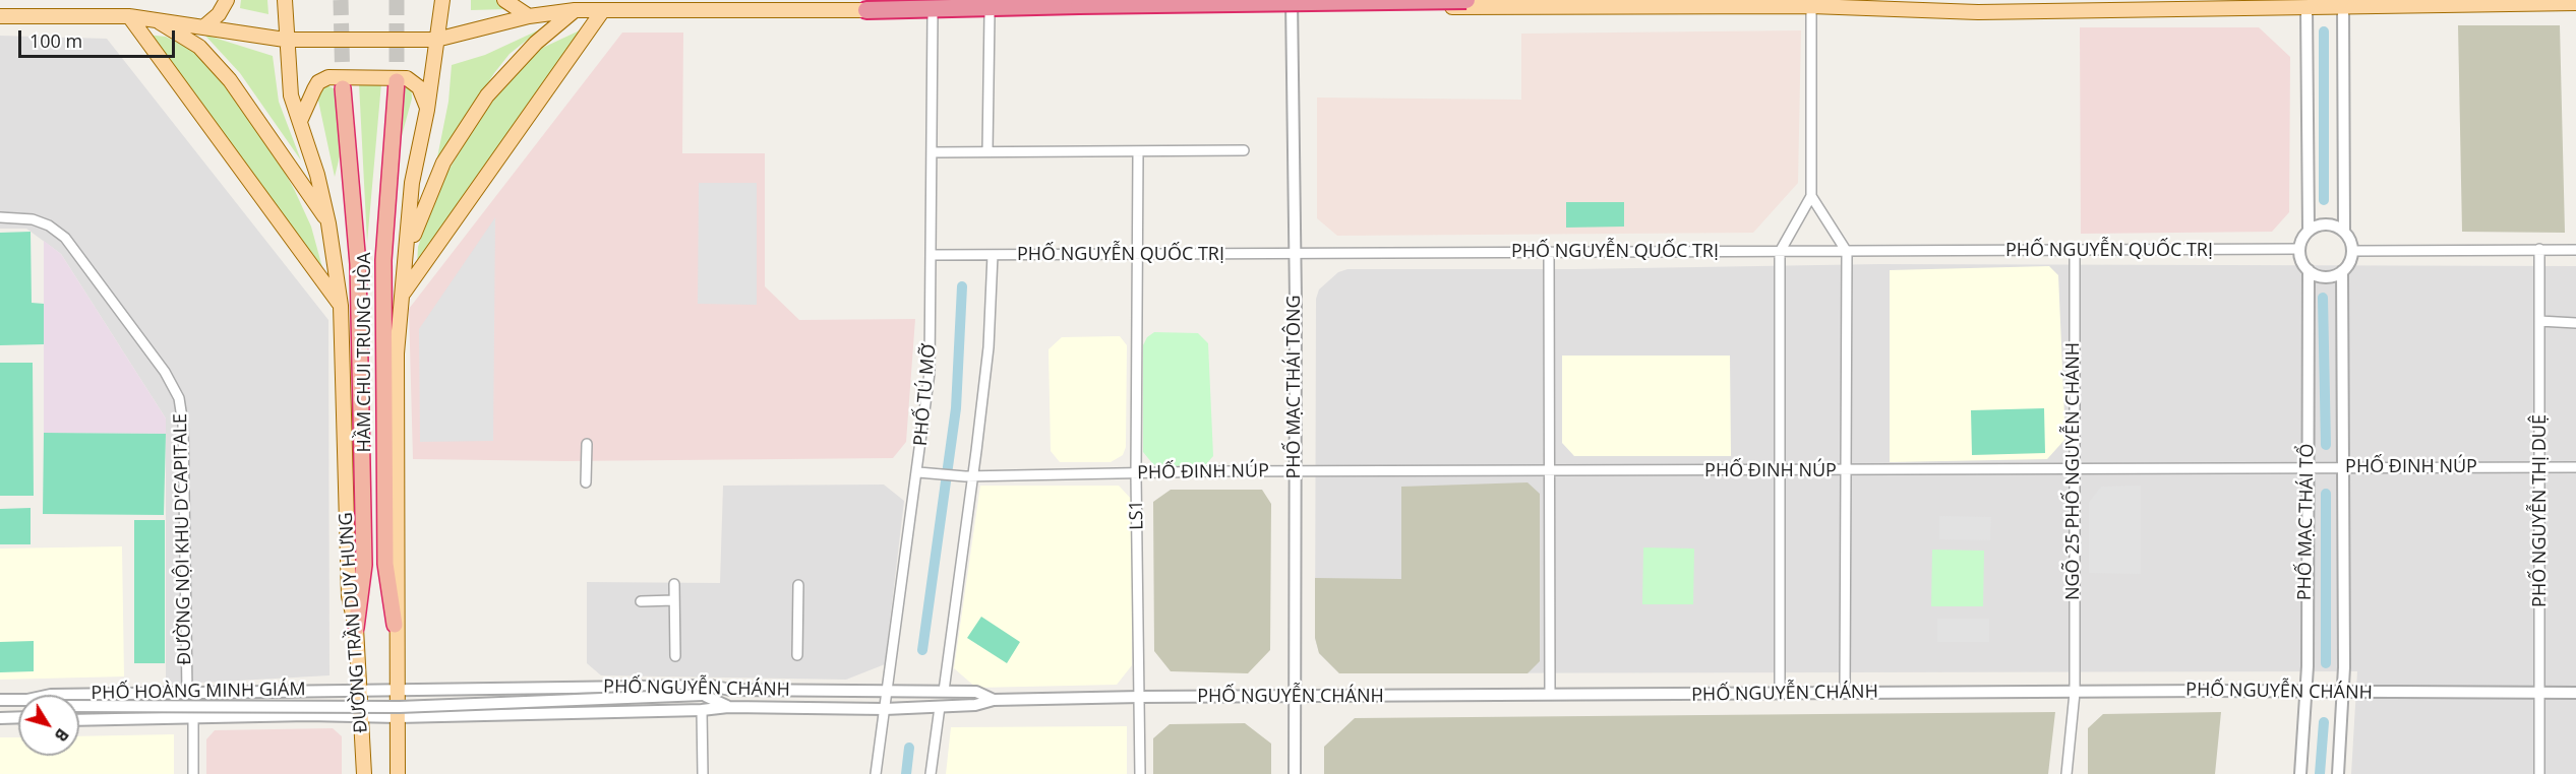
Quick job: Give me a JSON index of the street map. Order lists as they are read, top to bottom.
{
  "streets": {
    "highway": ["HẦM CHUI TRUNG HÒA"],
    "main road": ["ĐƯỜNG TRẦN DUY HƯNG"],
    "street": [
      "PHỐ NGUYỄN QUỐC TRỊ",
      "PHỐ MẠC THÁI TÔNG",
      "PHỐ TÚ MỠ",
      "PHỐ ĐINH NÚP",
      "NGÕ 25 PHỐ NGUYỄN CHÁNH",
      "PHỐ NGUYỄN THỊ DUỆ",
      "LS1",
      "PHỐ MẠC THÁI TỔ",
      "ĐƯỜNG NỘI KHU D'CAPITALE",
      "PHỐ NGUYỄN CHÁNH",
      "PHỐ HOÀNG MINH GIÁM"
    ]
  },
  "crossings": [
    ["PHỐ NGUYỄN QUỐC TRỊ", "PHỐ MẠC THÁI TÔNG"],
    ["PHỐ NGUYỄN QUỐC TRỊ", "PHỐ TÚ MỠ"],
    ["PHỐ NGUYỄN QUỐC TRỊ", "NGÕ 25 PHỐ NGUYỄN CHÁNH"],
    ["PHỐ NGUYỄN QUỐC TRỊ", "LS1"],
    ["PHỐ NGUYỄN QUỐC TRỊ", "PHỐ MẠC THÁI TỔ"],
    ["HẦM CHUI TRUNG HÒA", "ĐƯỜNG TRẦN DUY HƯNG"],
    ["PHỐ MẠC THÁI TÔNG", "PHỐ ĐINH NÚP"],
    ["PHỐ MẠC THÁI TÔNG", "PHỐ NGUYỄN CHÁNH"],
    ["PHỐ TÚ MỠ", "PHỐ ĐINH NÚP"],
    ["PHỐ TÚ MỠ", "PHỐ NGUYỄN CHÁNH"],
    ["PHỐ ĐINH NÚP", "NGÕ 25 PHỐ NGUYỄN CHÁNH"],
    ["PHỐ ĐINH NÚP", "PHỐ NGUYỄN THỊ DUỆ"],
    ["PHỐ ĐINH NÚP", "LS1"],
    ["PHỐ ĐINH NÚP", "PHỐ MẠC THÁI TỔ"],
    ["NGÕ 25 PHỐ NGUYỄN CHÁNH", "PHỐ NGUYỄN CHÁNH"],
    ["PHỐ NGUYỄN THỊ DUỆ", "PHỐ NGUYỄN CHÁNH"],
    ["LS1", "PHỐ NGUYỄN CHÁNH"],
    ["PHỐ MẠC THÁI TỔ", "PHỐ NGUYỄN CHÁNH"],
    ["ĐƯỜNG NỘI KHU D'CAPITALE", "PHỐ HOÀNG MINH GIÁM"],
    ["ĐƯỜNG TRẦN DUY HƯNG", "PHỐ NGUYỄN CHÁNH"],
    ["ĐƯỜNG TRẦN DUY HƯNG", "PHỐ HOÀNG MINH GIÁM"],
    ["PHỐ NGUYỄN CHÁNH", "PHỐ HOÀNG MINH GIÁM"]
  ],
  "scale_bar": "100 m",
  "north": "bottom right"
}
